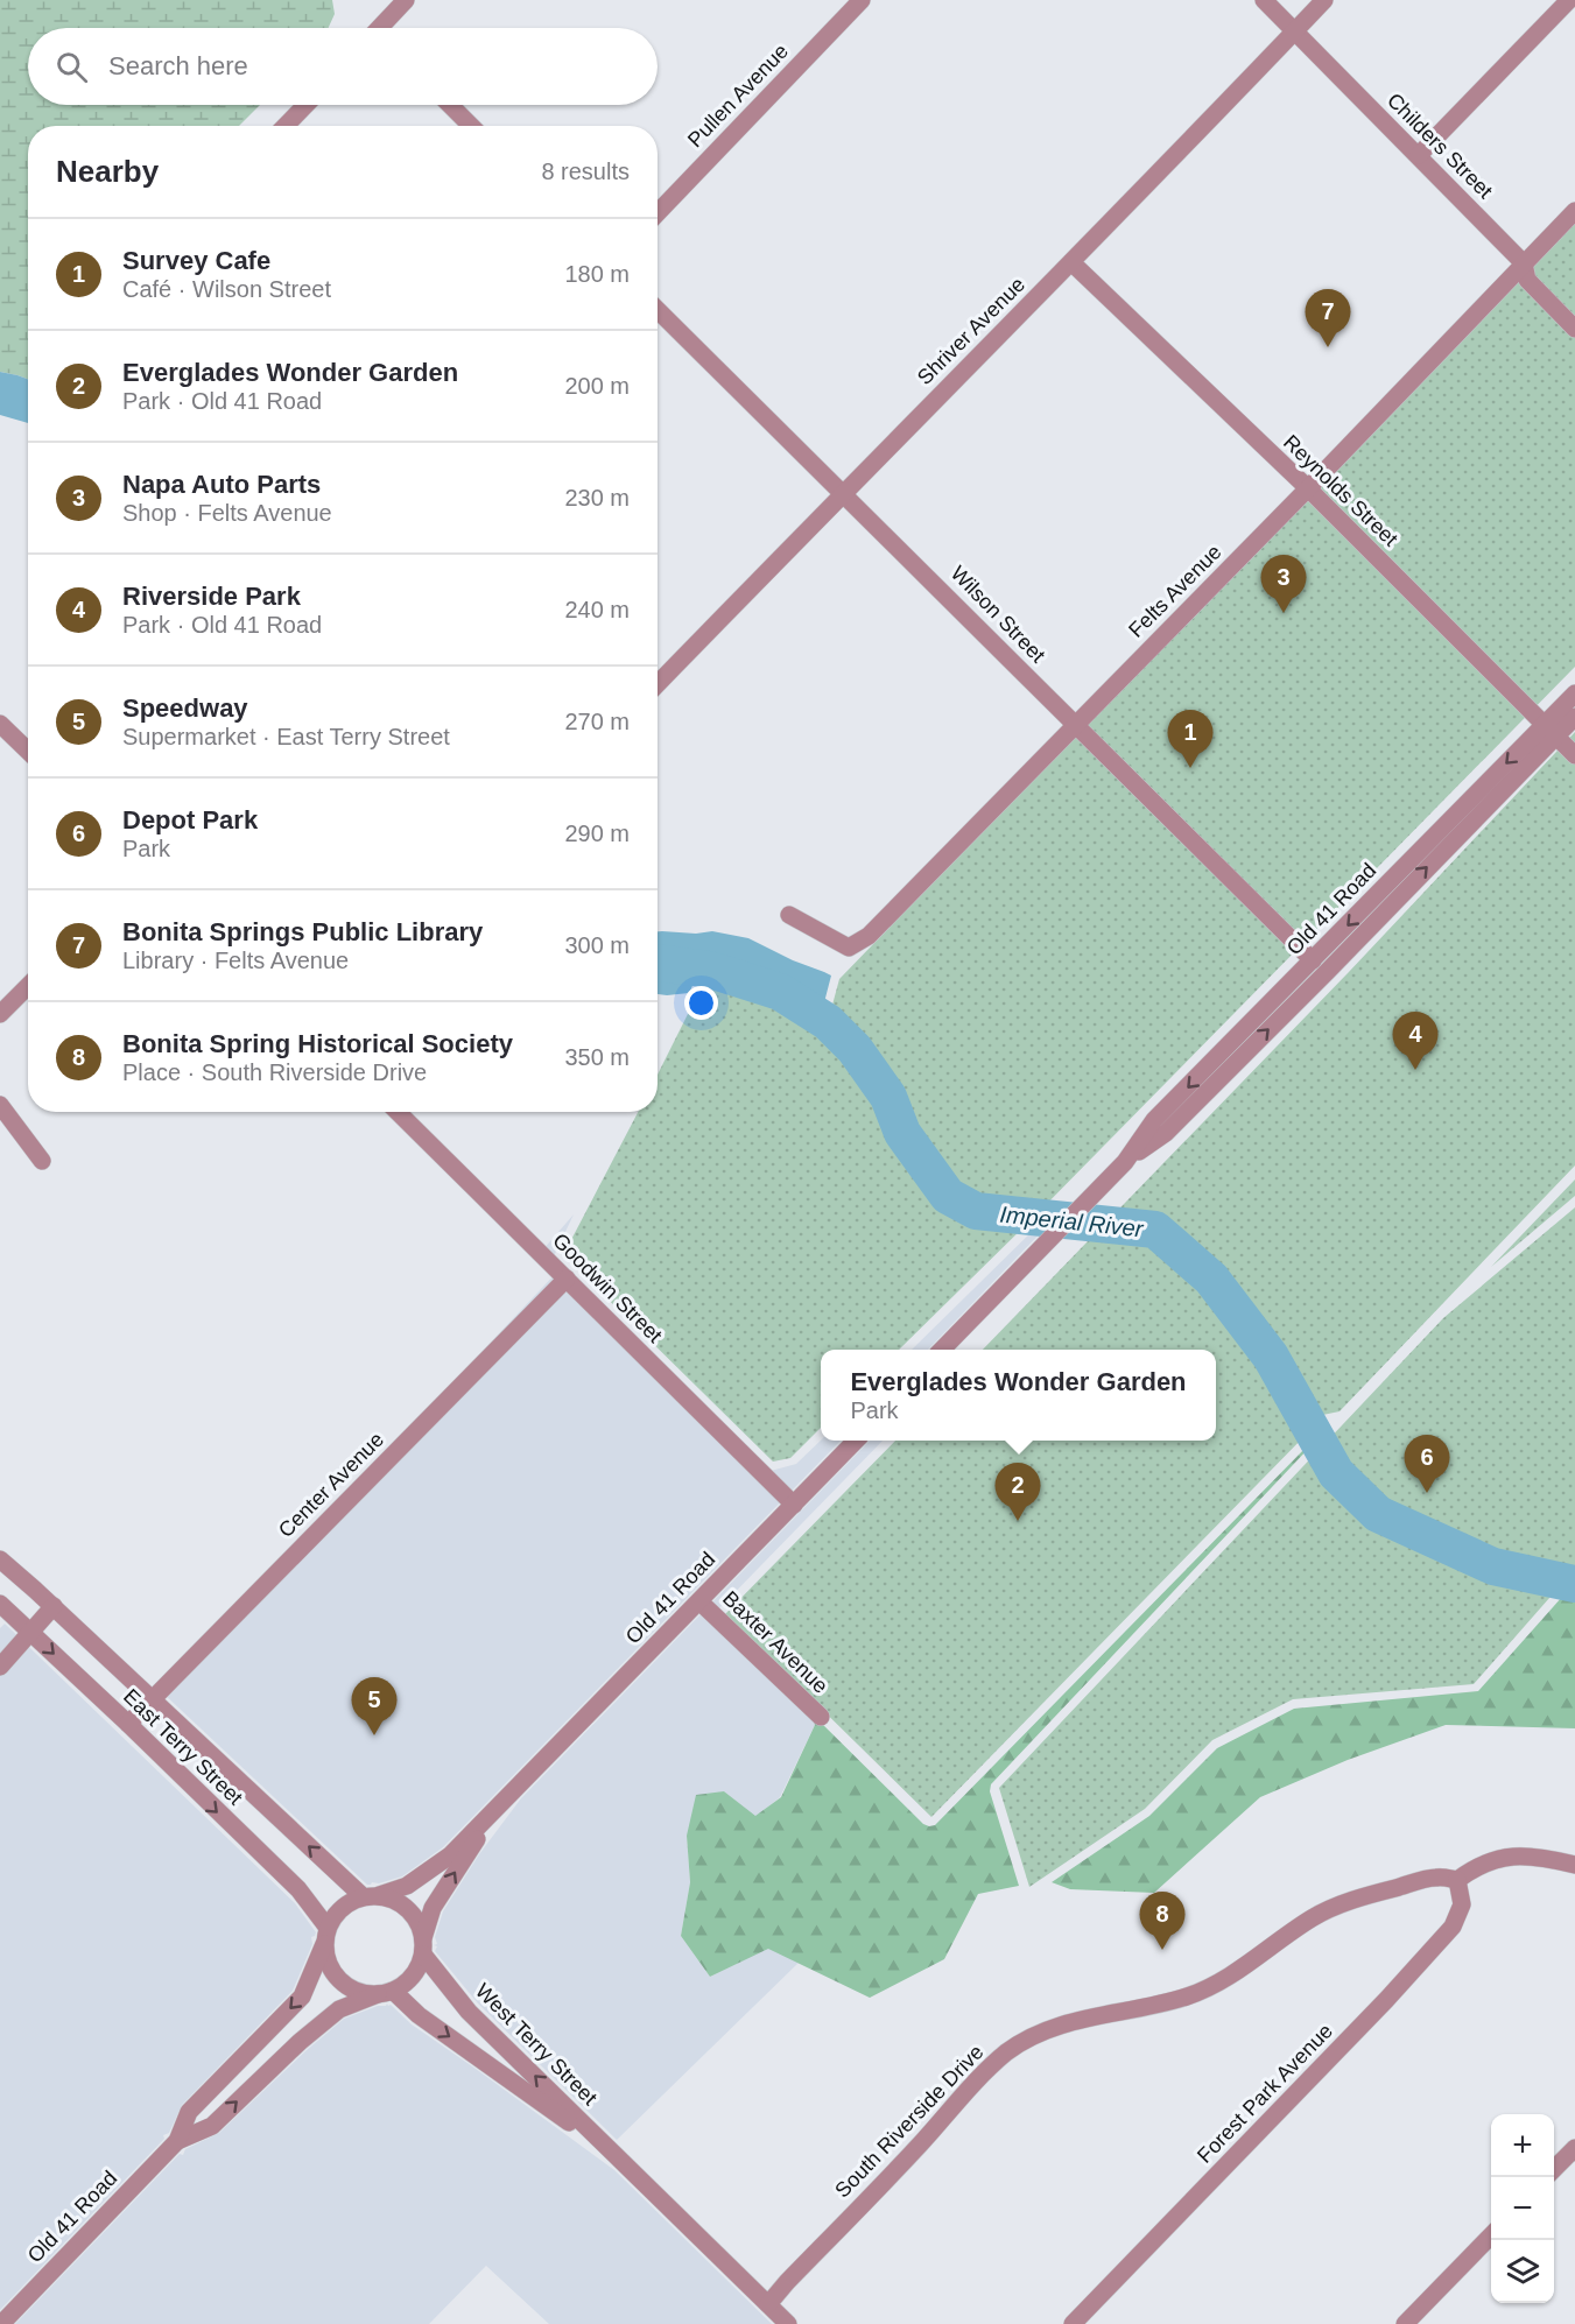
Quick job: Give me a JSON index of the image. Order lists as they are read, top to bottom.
{
  "streets": {
    "street": [
      "Pullen Avenue",
      "Childers Street",
      "Shriver Avenue",
      "Reynolds Street",
      "Felts Avenue",
      "Wilson Street",
      "Old 41 Road",
      "Goodwin Street",
      "Center Avenue",
      "Baxter Avenue",
      "East Terry Street",
      "West Terry Street",
      "Forest Park Avenue",
      "South Riverside Drive"
    ]
  },
  "crossings": [
    ["Childers Street", "Shriver Avenue"],
    ["Childers Street", "Felts Avenue"],
    ["Shriver Avenue", "Reynolds Street"],
    ["Shriver Avenue", "Wilson Street"],
    ["Reynolds Street", "Felts Avenue"],
    ["Reynolds Street", "Old 41 Road"],
    ["Felts Avenue", "Wilson Street"],
    ["Wilson Street", "Old 41 Road"],
    ["Old 41 Road", "Goodwin Street"],
    ["Old 41 Road", "Baxter Avenue"],
    ["Old 41 Road", "East Terry Street"],
    ["Old 41 Road", "West Terry Street"],
    ["Goodwin Street", "Center Avenue"],
    ["Center Avenue", "East Terry Street"],
    ["East Terry Street", "West Terry Street"],
    ["West Terry Street", "South Riverside Drive"],
    ["Forest Park Avenue", "South Riverside Drive"]
  ],
  "water": ["Imperial River"],
  "page": {
    "search": "Search here",
    "heading": ["Nearby", "8 results"],
    "list": [
      {
        "mark": "1",
        "name": "Survey Cafe",
        "note": "Café · Wilson Street",
        "value": "180 m"
      },
      {
        "mark": "2",
        "name": "Everglades Wonder Garden",
        "note": "Park · Old 41 Road",
        "value": "200 m"
      },
      {
        "mark": "3",
        "name": "Napa Auto Parts",
        "note": "Shop · Felts Avenue",
        "value": "230 m"
      },
      {
        "mark": "4",
        "name": "Riverside Park",
        "note": "Park · Old 41 Road",
        "value": "240 m"
      },
      {
        "mark": "5",
        "name": "Speedway",
        "note": "Supermarket · East Terry Street",
        "value": "270 m"
      },
      {
        "mark": "6",
        "name": "Depot Park",
        "note": "Park",
        "value": "290 m"
      },
      {
        "mark": "7",
        "name": "Bonita Springs Public Library",
        "note": "Library · Felts Avenue",
        "value": "300 m"
      },
      {
        "mark": "8",
        "name": "Bonita Spring Historical Society",
        "note": "Place · South Riverside Drive",
        "value": "350 m"
      }
    ],
    "pins": [
      "7",
      "3",
      "1",
      "4",
      "6",
      "2",
      "5",
      "8"
    ],
    "popup": ["Everglades Wonder Garden", "Park"],
    "map_buttons": ["+", "−"]
  }
}
